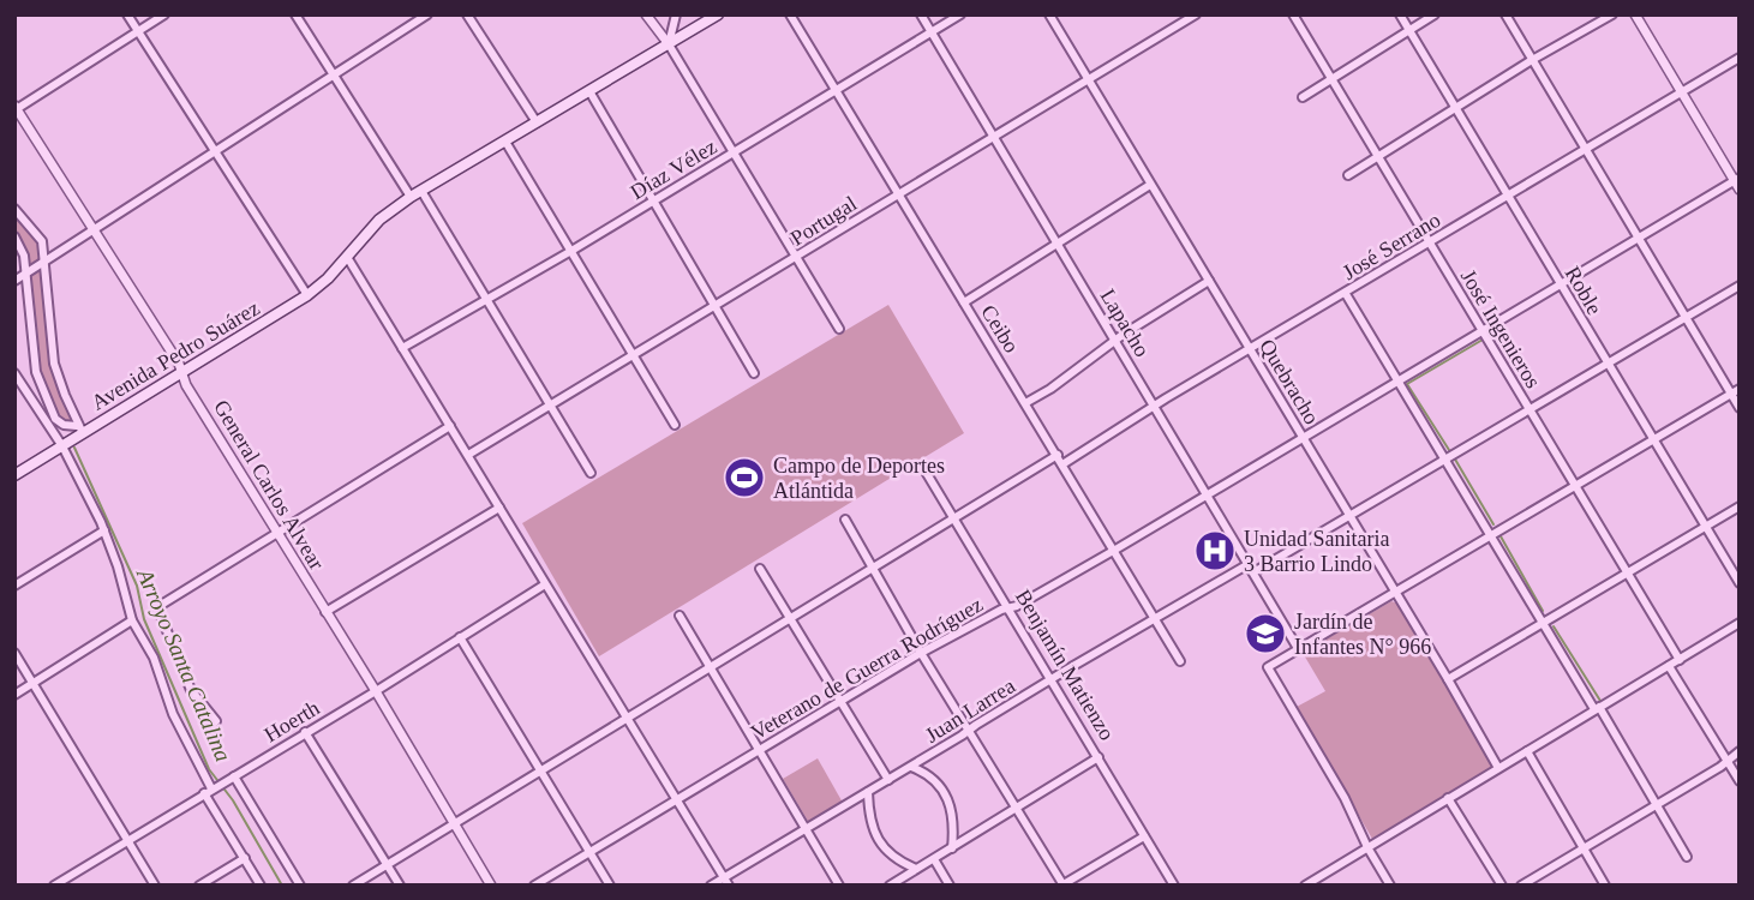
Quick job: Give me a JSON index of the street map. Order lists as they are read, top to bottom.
{
  "streets": {
    "main road": ["Avenida Pedro Suárez"],
    "street": [
      "Díaz Vélez",
      "Portugal",
      "José Serrano",
      "Roble",
      "Lapacho",
      "Ceibo",
      "José Ingenieros",
      "Quebracho",
      "General Carlos Alvear",
      "Benjamín Matienzo",
      "Veterano de Guerra Rodríguez",
      "Juan Larrea",
      "Hoerth"
    ]
  },
  "crossings": [
    ["Díaz Vélez", "Lapacho"],
    ["Díaz Vélez", "Ceibo"],
    ["Portugal", "Lapacho"],
    ["Portugal", "Ceibo"],
    ["Portugal", "Quebracho"],
    ["José Serrano", "Roble"],
    ["José Serrano", "Lapacho"],
    ["José Serrano", "Ceibo"],
    ["José Serrano", "José Ingenieros"],
    ["José Serrano", "Quebracho"],
    ["Roble", "Veterano de Guerra Rodríguez"],
    ["Roble", "Juan Larrea"],
    ["Lapacho", "Veterano de Guerra Rodríguez"],
    ["Lapacho", "Juan Larrea"],
    ["Ceibo", "Veterano de Guerra Rodríguez"],
    ["Ceibo", "Juan Larrea"],
    ["José Ingenieros", "Veterano de Guerra Rodríguez"],
    ["José Ingenieros", "Juan Larrea"],
    ["Avenida Pedro Suárez", "General Carlos Alvear"],
    ["Quebracho", "Veterano de Guerra Rodríguez"],
    ["Quebracho", "Juan Larrea"],
    ["General Carlos Alvear", "Hoerth"],
    ["Benjamín Matienzo", "Veterano de Guerra Rodríguez"],
    ["Benjamín Matienzo", "Juan Larrea"]
  ],
  "water": ["Arroyo Santa Catalina"],
  "places": {
    "sports": ["Campo de Deportes Atlántida"],
    "hospital": ["Unidad Sanitaria 3 Barrio Lindo"],
    "school or university": ["Jardín de Infantes N° 966"]
  }
}
